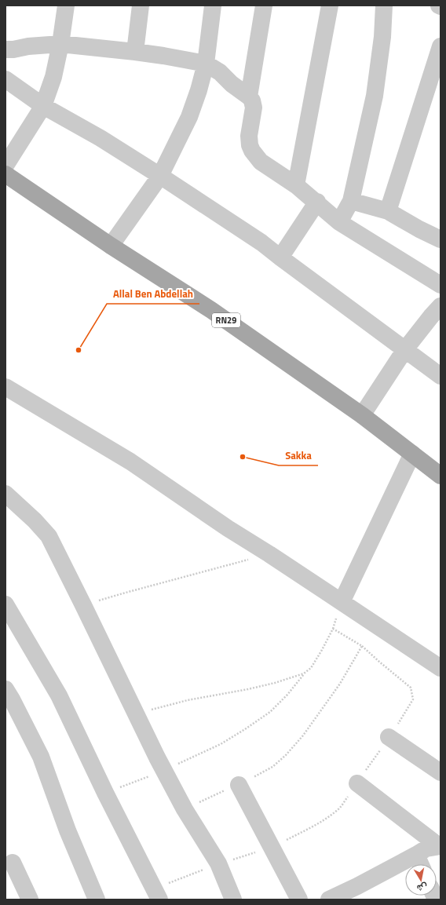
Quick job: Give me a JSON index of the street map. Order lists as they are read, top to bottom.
{
  "streets": {
    "main road": ["RN29"]
  },
  "places": ["Allal Ben Abdellah", "Sakka"],
  "north": "bottom"
}
